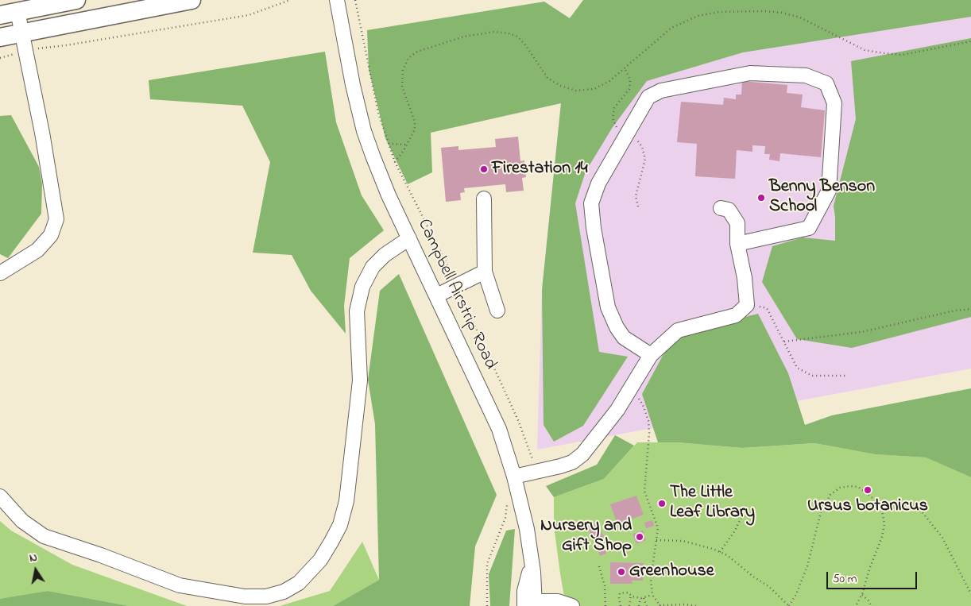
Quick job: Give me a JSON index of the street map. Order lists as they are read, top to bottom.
{
  "streets": {
    "street": ["Campbell Airstrip Road"]
  },
  "places": [
    "Firestation 14",
    "Benny Benson School",
    "Ursus botanicus",
    "The Little Leaf Library",
    "Nursery and Gift Shop",
    "Greenhouse"
  ],
  "scale_bar": "50 m",
  "north": "top"
}
